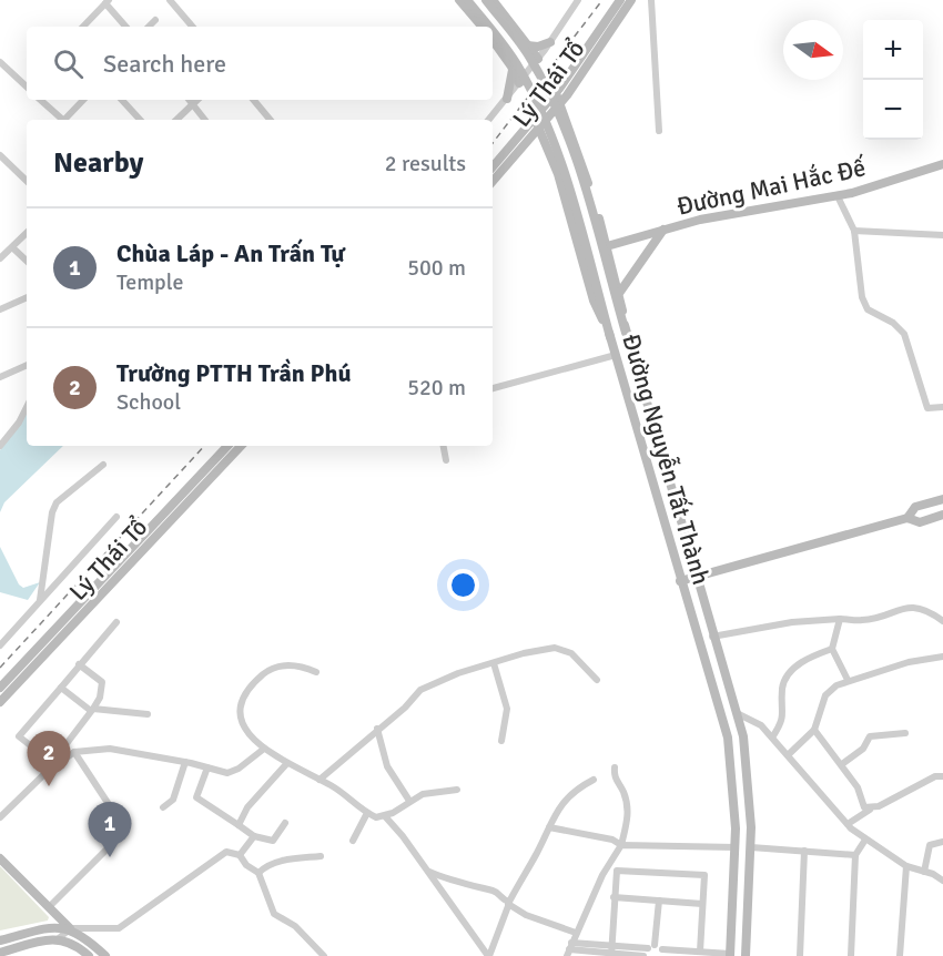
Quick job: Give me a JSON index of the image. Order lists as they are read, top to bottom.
{
  "streets": {
    "main road": ["Lý Thái Tổ", "Đường Mai Hắc Đế", "Đường Nguyễn Tất Thành"]
  },
  "north": "right",
  "page": {
    "map_buttons": ["+", "−"],
    "search": "Search here",
    "heading": ["Nearby", "2 results"],
    "list": [
      {
        "mark": "1",
        "name": "Chùa Láp - An Trấn Tự",
        "note": "Temple",
        "value": "500 m"
      },
      {
        "mark": "2",
        "name": "Trường PTTH Trần Phú",
        "note": "School",
        "value": "520 m"
      }
    ],
    "pins": ["2", "1"]
  }
}
